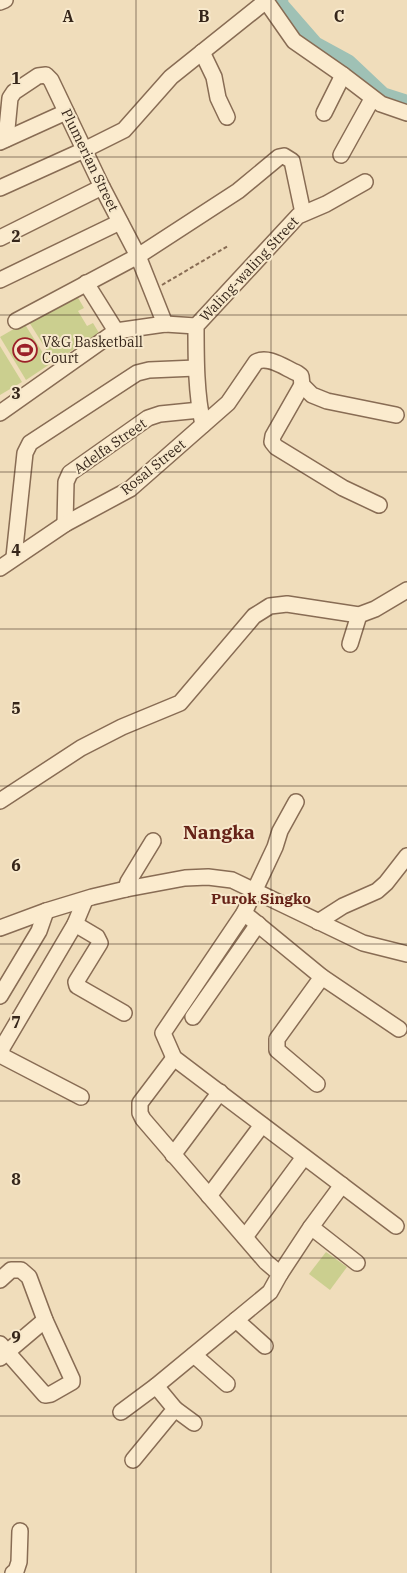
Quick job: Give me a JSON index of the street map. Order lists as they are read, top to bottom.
{
  "streets": {
    "street": [
      "Plumerian Street",
      "Waling-waling Street",
      "Adelfa Street",
      "Rosal Street"
    ]
  },
  "crossings": [
    ["Waling-waling Street", "Adelfa Street"],
    ["Waling-waling Street", "Rosal Street"],
    ["Adelfa Street", "Rosal Street"]
  ],
  "districts": ["Nangka", "Purok Singko"],
  "places": {
    "sports": ["V&G Basketball Court"]
  },
  "grid": {
    "columns": ["A", "B", "C"],
    "rows": [
      "1",
      "2",
      "3",
      "4",
      "5",
      "6",
      "7",
      "8",
      "9"
    ]
  }
}
